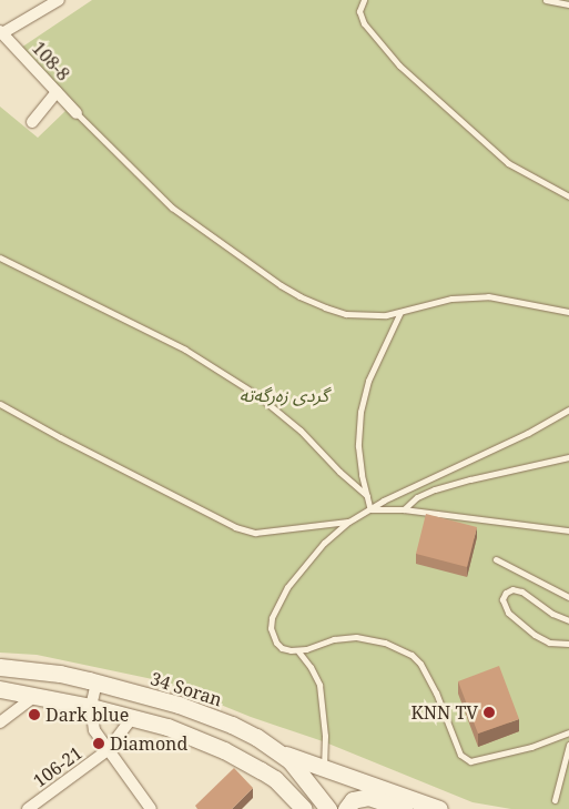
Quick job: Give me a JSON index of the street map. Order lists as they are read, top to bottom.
{
  "streets": {
    "main road": ["34 Soran"],
    "street": ["108-8", "106-21"]
  },
  "parks": ["گردی زەرگەتە"],
  "places": ["KNN TV", "Dark blue", "Diamond"]
}
